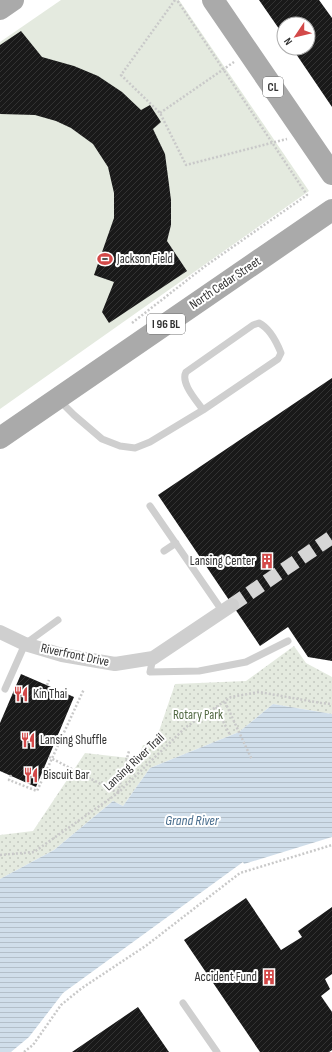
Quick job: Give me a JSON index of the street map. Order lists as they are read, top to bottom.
{
  "streets": {
    "main road": ["CL", "North Cedar Street", "I 96 BL"],
    "street": ["Riverfront Drive"],
    "path": ["Lansing River Trail"]
  },
  "water": ["Grand River"],
  "parks": ["Rotary Park"],
  "places": {
    "sports": ["Jackson Field"],
    "building": ["Lansing Center", "Accident Fund"],
    "restaurant": ["Kin Thai", "Lansing Shuffle", "Biscuit Bar"]
  },
  "north": "bottom left"
}
